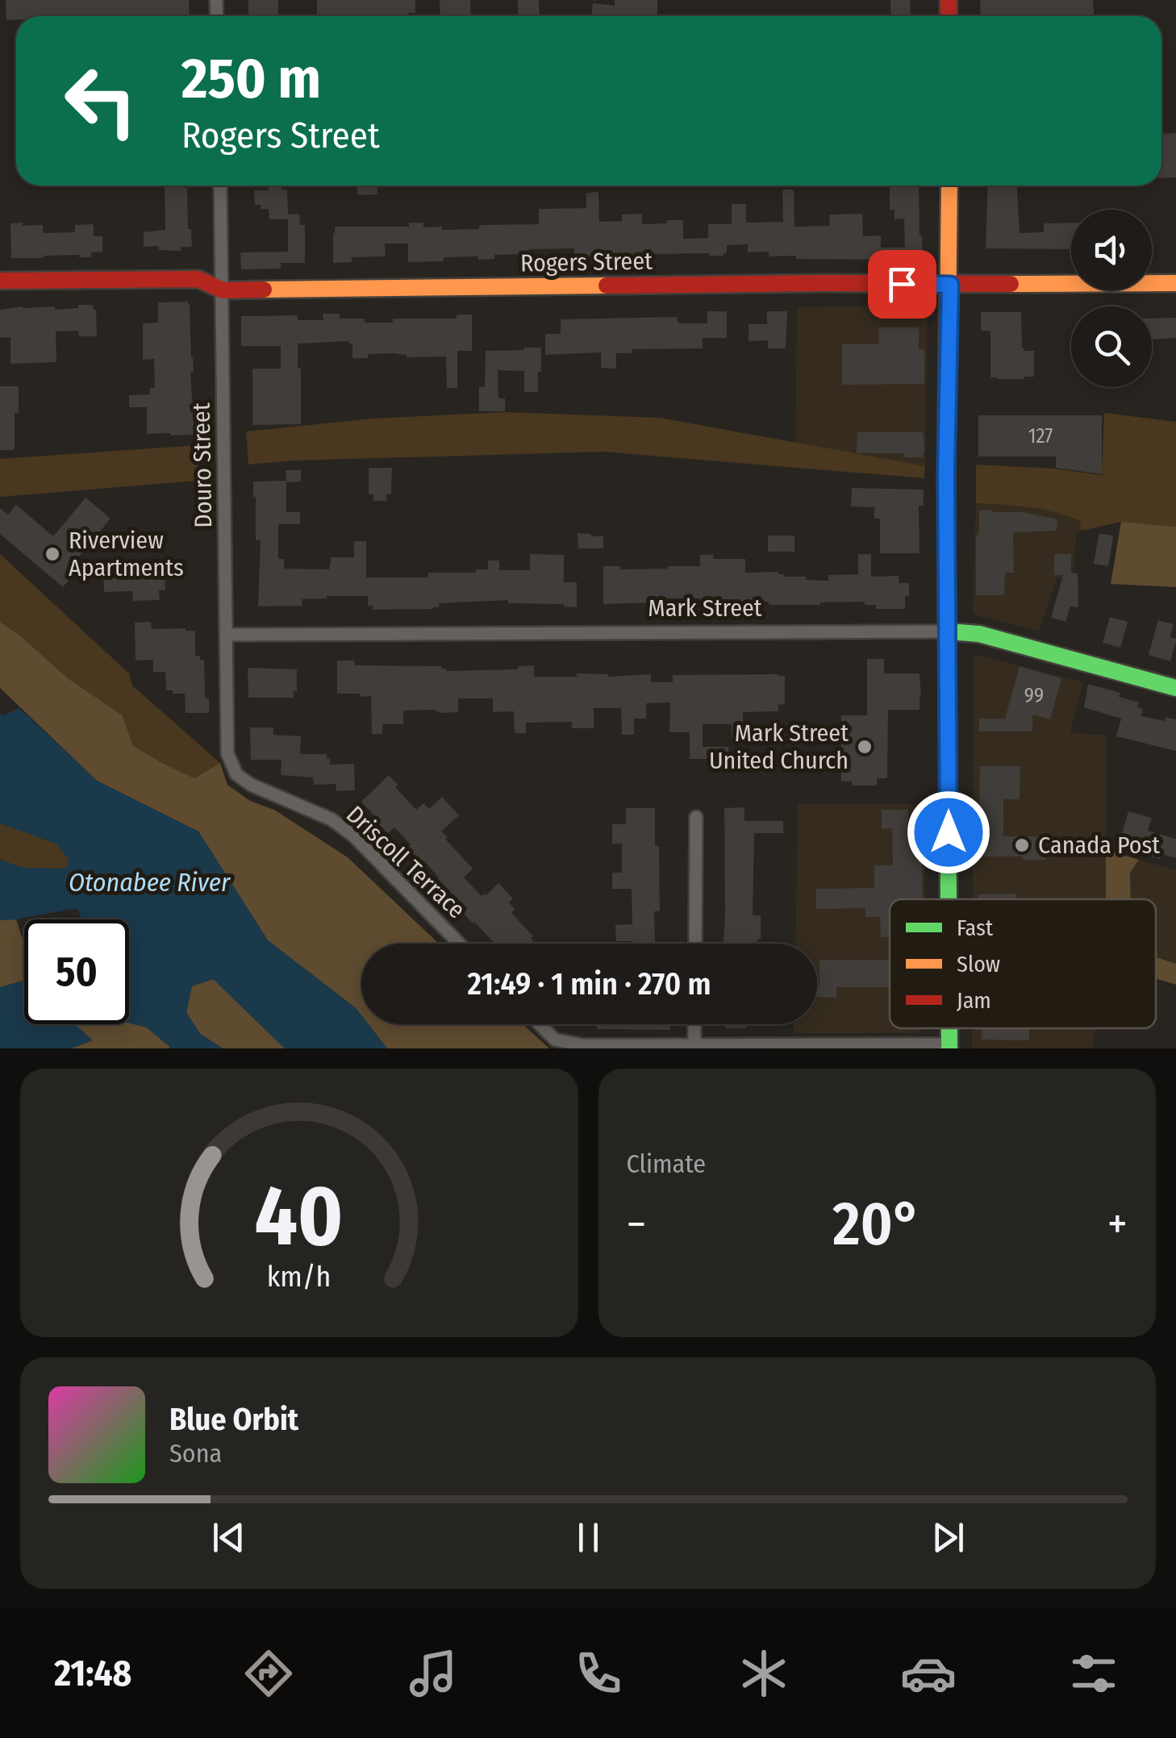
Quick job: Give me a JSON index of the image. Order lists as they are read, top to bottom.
{
  "streets": {
    "street": [
      "Rogers Street",
      "Douro Street",
      "Mark Street",
      "Driscoll Terrace"
    ]
  },
  "crossings": [
    ["Rogers Street", "Douro Street"],
    ["Douro Street", "Mark Street"],
    ["Douro Street", "Driscoll Terrace"]
  ],
  "water": ["Otonabee River"],
  "places": ["Riverview Apartments", "Mark Street United Church", "Canada Post"],
  "house_numbers": ["127", "99"],
  "legend": ["Fast", "Slow", "Jam"],
  "page": {
    "turn": ["250 m", "Rogers Street"],
    "limit": "50",
    "trip": "21:49 · 1 min · 270 m",
    "tile": "Climate",
    "heat": ["−", "20°", "+"],
    "song": ["Blue Orbit", "Sona"],
    "tabs": "21:48",
    "gauge": ["40", "km/h"]
  }
}
